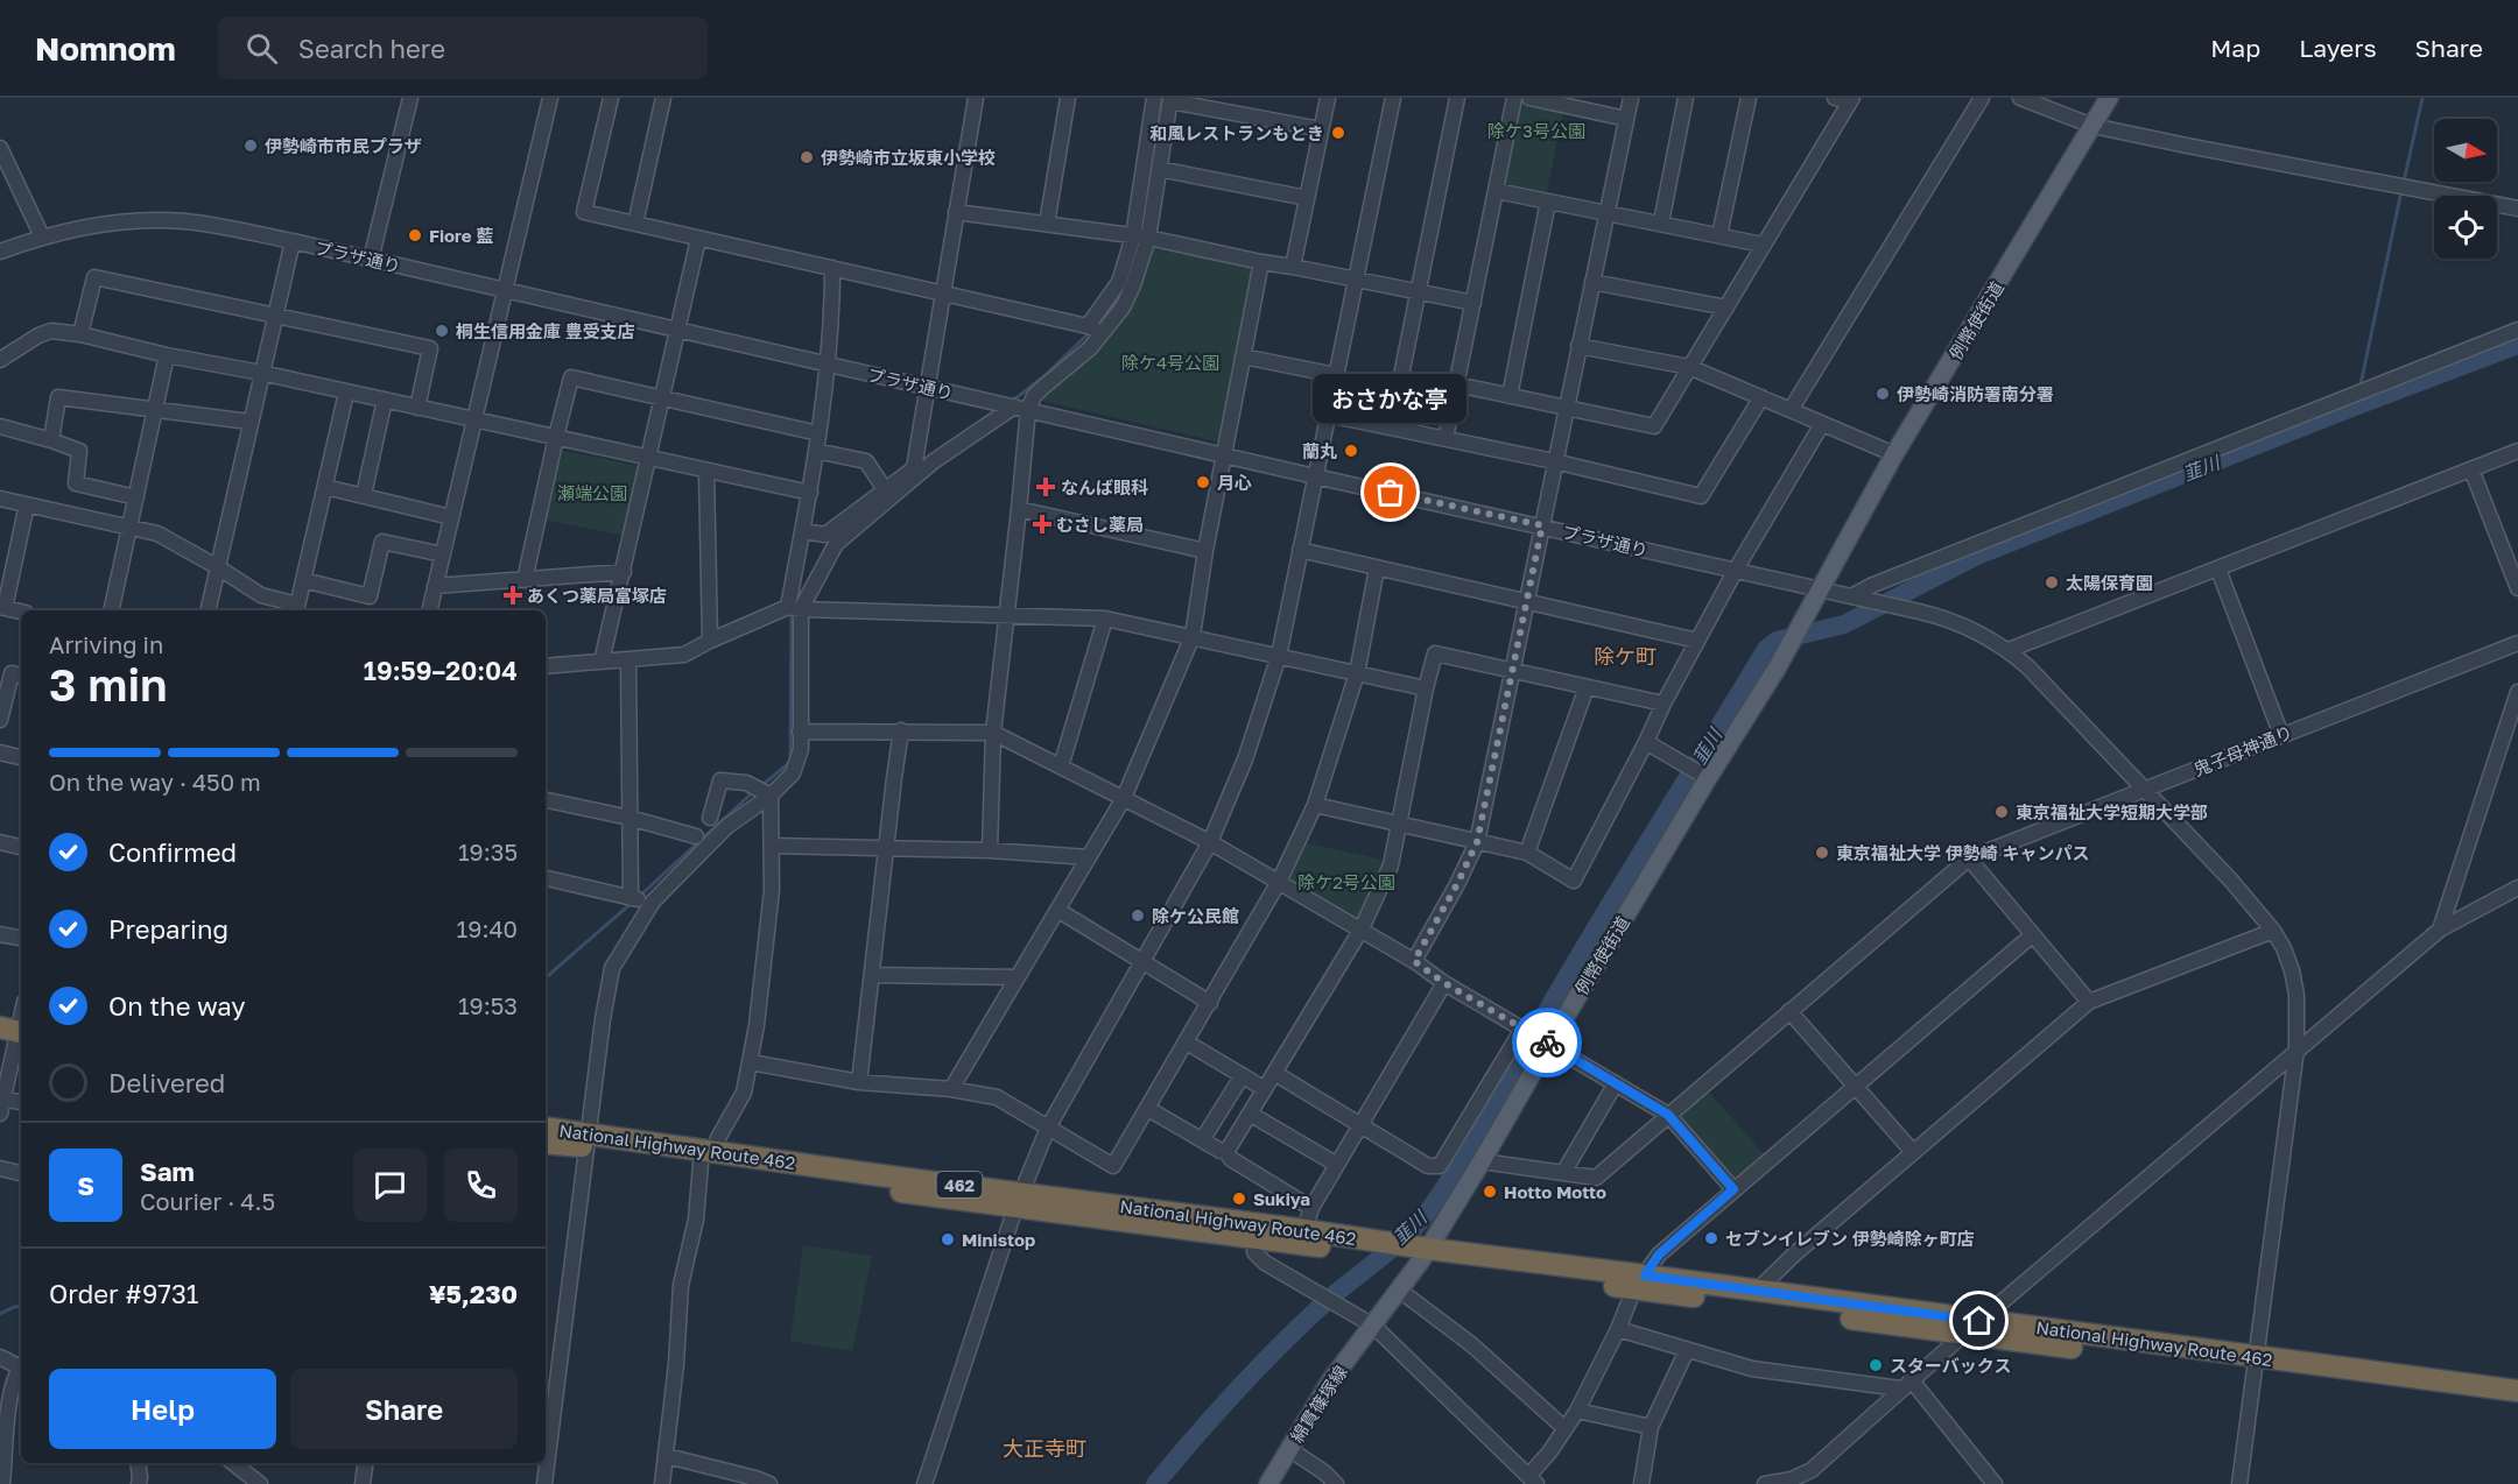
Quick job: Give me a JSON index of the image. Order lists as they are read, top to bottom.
{
  "streets": {
    "highway": ["National Highway Route 462", "462"],
    "main road": ["例幣使街道", "綿貫篠塚線"],
    "street": ["プラザ通り", "鬼子母神通り"]
  },
  "crossings": [
    ["プラザ通り", "例幣使街道"],
    ["プラザ通り", "鬼子母神通り"],
    ["プラザ通り", "National Highway Route 462"],
    ["例幣使街道", "鬼子母神通り"],
    ["例幣使街道", "National Highway Route 462"],
    ["例幣使街道", "綿貫篠塚線"]
  ],
  "districts": ["除ケ町", "大正寺町"],
  "water": ["韮川"],
  "parks": [
    "除ケ3号公園",
    "除ケ4号公園",
    "瀬端公園",
    "除ケ2号公園"
  ],
  "places": {
    "other": [
      "和風レストランもとき",
      "伊勢崎市市民プラザ",
      "伊勢崎市立坂東小学校",
      "Fiore 藍",
      "桐生信用金庫 豊受支店",
      "伊勢崎消防署南分署",
      "蘭丸",
      "月心",
      "おさかな亭",
      "太陽保育園",
      "東京福祉大学短期大学部",
      "東京福祉大学 伊勢崎 キャンパス",
      "除ケ公民館",
      "Hotto Motto",
      "Sukiya",
      "セブンイレブン 伊勢崎除ヶ町店",
      "Ministop",
      "スターバックス"
    ],
    "health": ["なんば眼科", "むさし薬局", "あくつ薬局富塚店"]
  },
  "north": "right",
  "page": {
    "header": "Nomnom",
    "search": "Search here",
    "nav": ["Map", "Layers", "Share"],
    "bubble": "おさかな亭",
    "heading": ["3 min", "Arriving in", "19:59–20:04"],
    "panel": [
      "Sam",
      "Courier · 4.5",
      "Order #9731",
      "¥5,230"
    ],
    "bar": "On the way · 450 m",
    "list": [
      ["Confirmed", "19:35"],
      ["Preparing", "19:40"],
      ["On the way", "19:53"],
      "Delivered"
    ],
    "round": "S",
    "buttons": ["Help", "Share"]
  }
}
